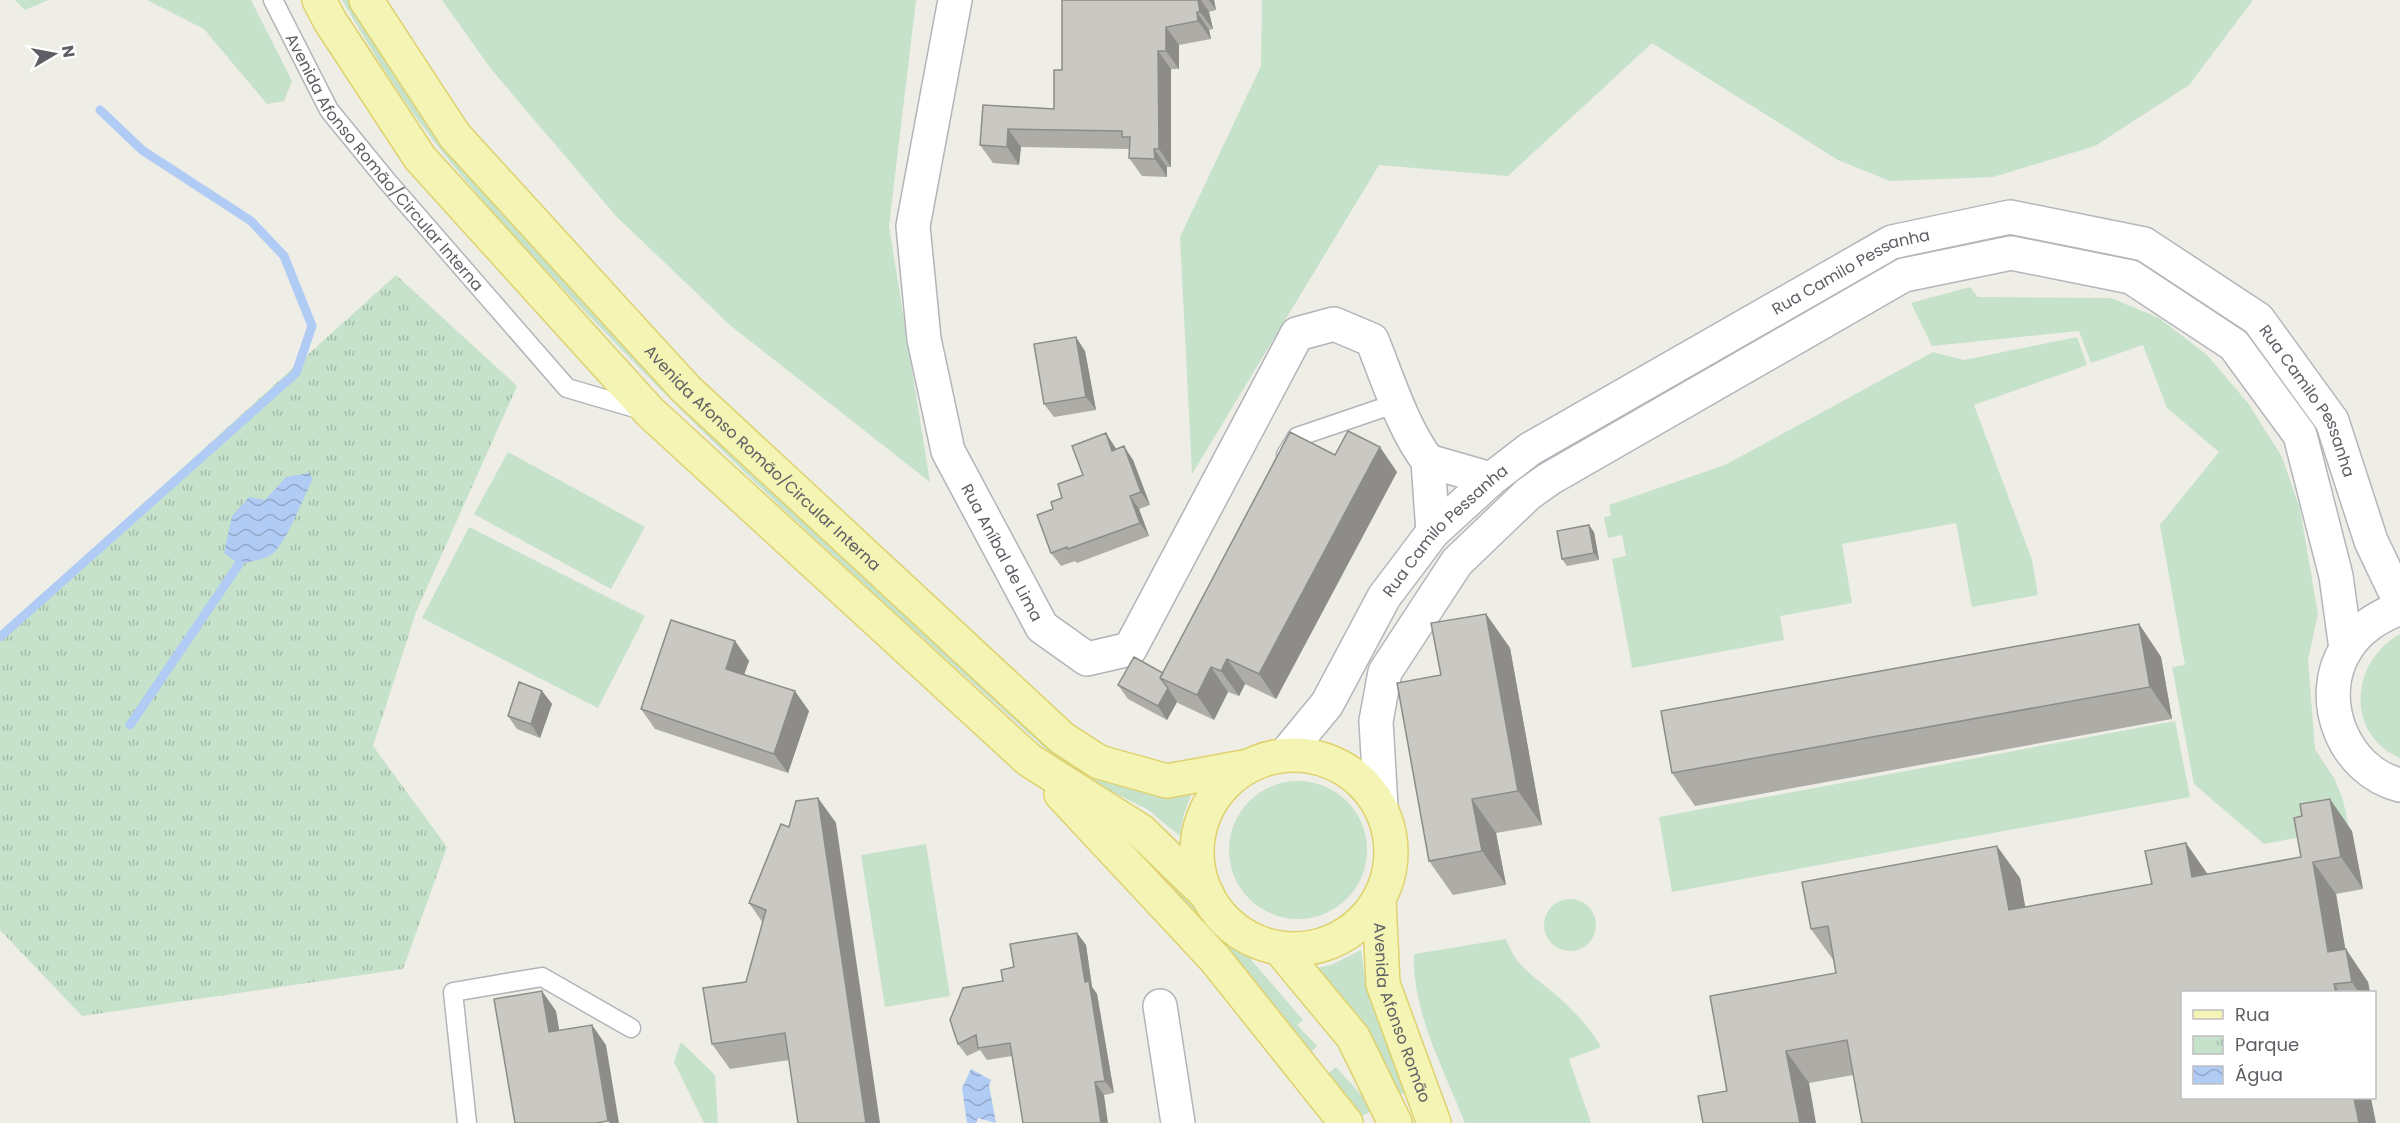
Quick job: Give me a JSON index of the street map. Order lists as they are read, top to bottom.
{
  "streets": {
    "main road": ["Avenida Afonso Romão/Circular Interna", "Avenida Afonso Romão"],
    "street": ["Rua Camilo Pessanha", "Rua Aníbal de Lima"]
  },
  "crossings": [
    ["Avenida Afonso Romão/Circular Interna", "Rua Camilo Pessanha"],
    ["Avenida Afonso Romão/Circular Interna", "Avenida Afonso Romão"],
    ["Rua Camilo Pessanha", "Avenida Afonso Romão"]
  ],
  "legend": ["Rua", "Parque", "Água"],
  "north": "right"
}
